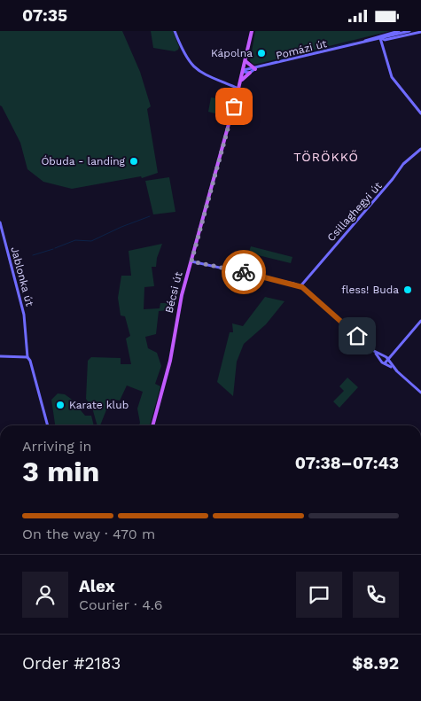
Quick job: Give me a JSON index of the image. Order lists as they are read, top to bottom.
{
  "streets": {
    "main road": ["Bécsi út"],
    "street": ["Pomázi út", "Csillaghegyi út", "Jablonka út"]
  },
  "districts": ["TÖRÖKKŐ"],
  "places": [
    "Kápolna",
    "Óbuda - landing",
    "fless! Buda",
    "Karate klub"
  ],
  "page": {
    "status": "07:35",
    "heading": ["3 min", "Arriving in", "07:38–07:43"],
    "panel": [
      "Alex",
      "Courier · 4.6",
      "Order #2183",
      "$8.92"
    ],
    "bar": "On the way · 470 m"
  }
}
